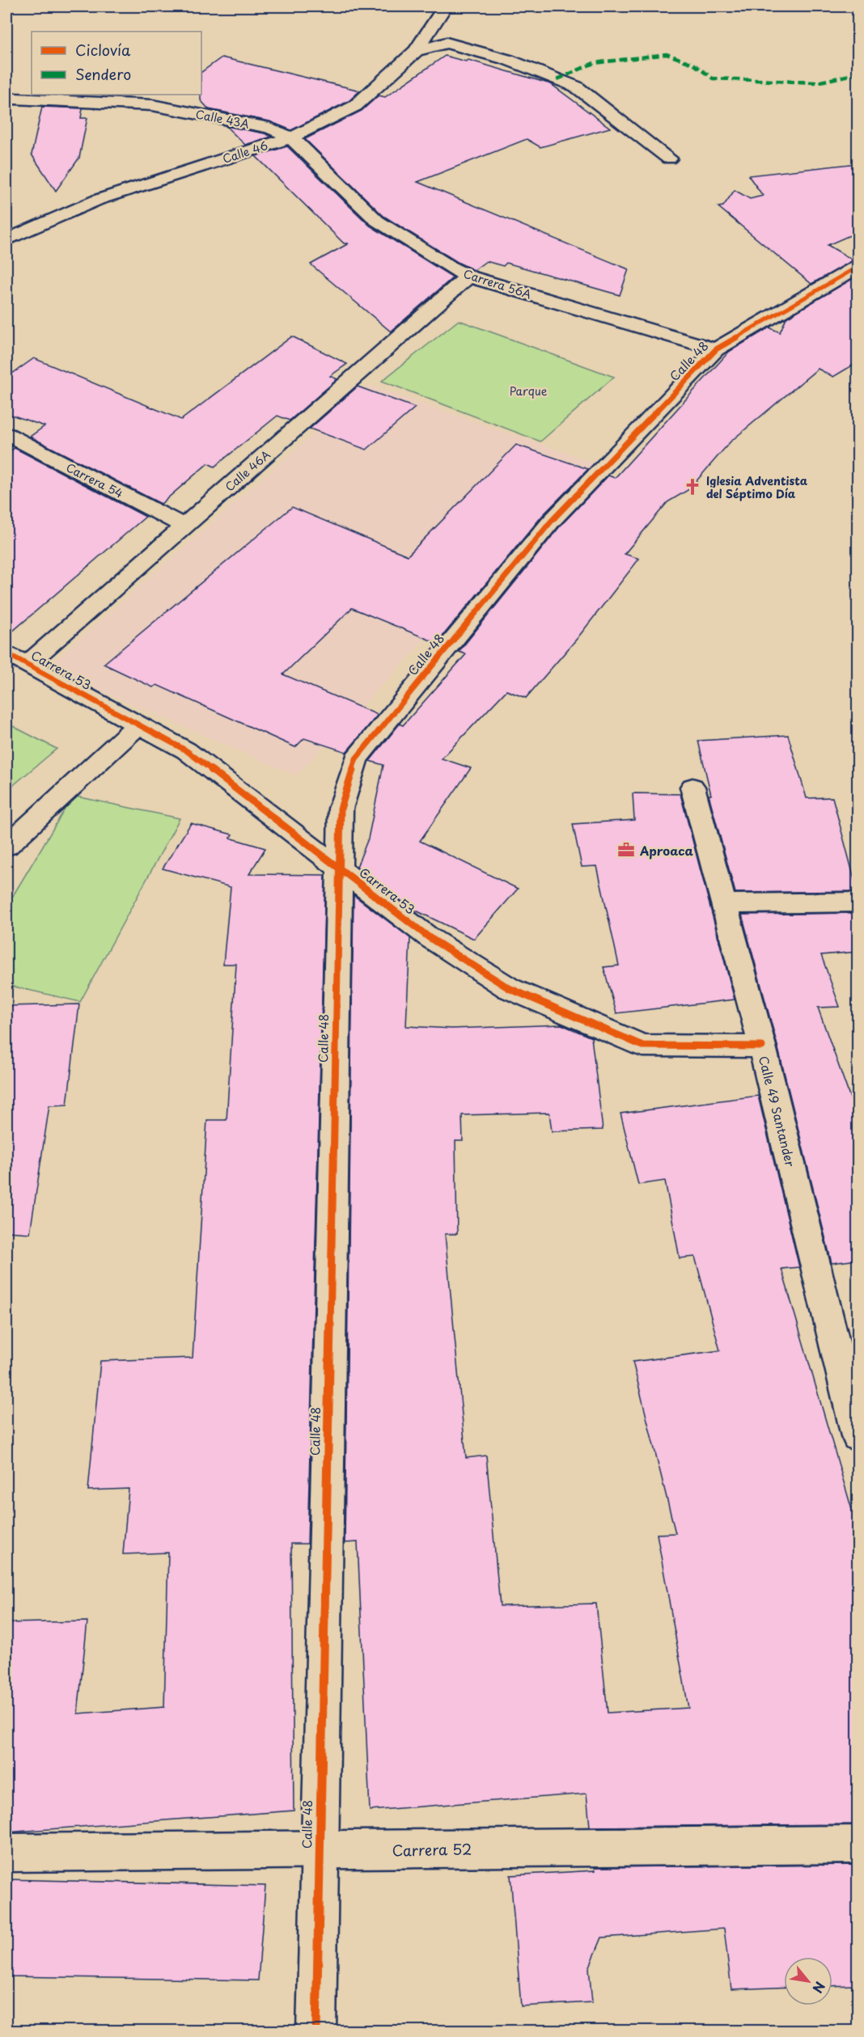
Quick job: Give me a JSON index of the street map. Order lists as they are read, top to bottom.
{
  "streets": {
    "street": [
      "Calle 43A",
      "Calle 46",
      "Carrera 56A",
      "Calle 48",
      "Calle 46A",
      "Carrera 54",
      "Carrera 53",
      "Calle 49 Santander",
      "Carrera 52"
    ]
  },
  "crossings": [
    ["Calle 43A", "Calle 46"],
    ["Calle 43A", "Carrera 56A"],
    ["Calle 46", "Carrera 56A"],
    ["Carrera 56A", "Calle 48"],
    ["Carrera 56A", "Calle 46A"],
    ["Calle 48", "Carrera 53"],
    ["Calle 48", "Carrera 52"],
    ["Calle 46A", "Carrera 54"],
    ["Calle 46A", "Carrera 53"],
    ["Carrera 53", "Calle 49 Santander"]
  ],
  "parks": ["Parque"],
  "places": {
    "church": ["Iglesia Adventista del Séptimo Día"],
    "office": ["Aproaca"]
  },
  "legend": ["Ciclovía", "Sendero"],
  "north": "bottom right"
}
